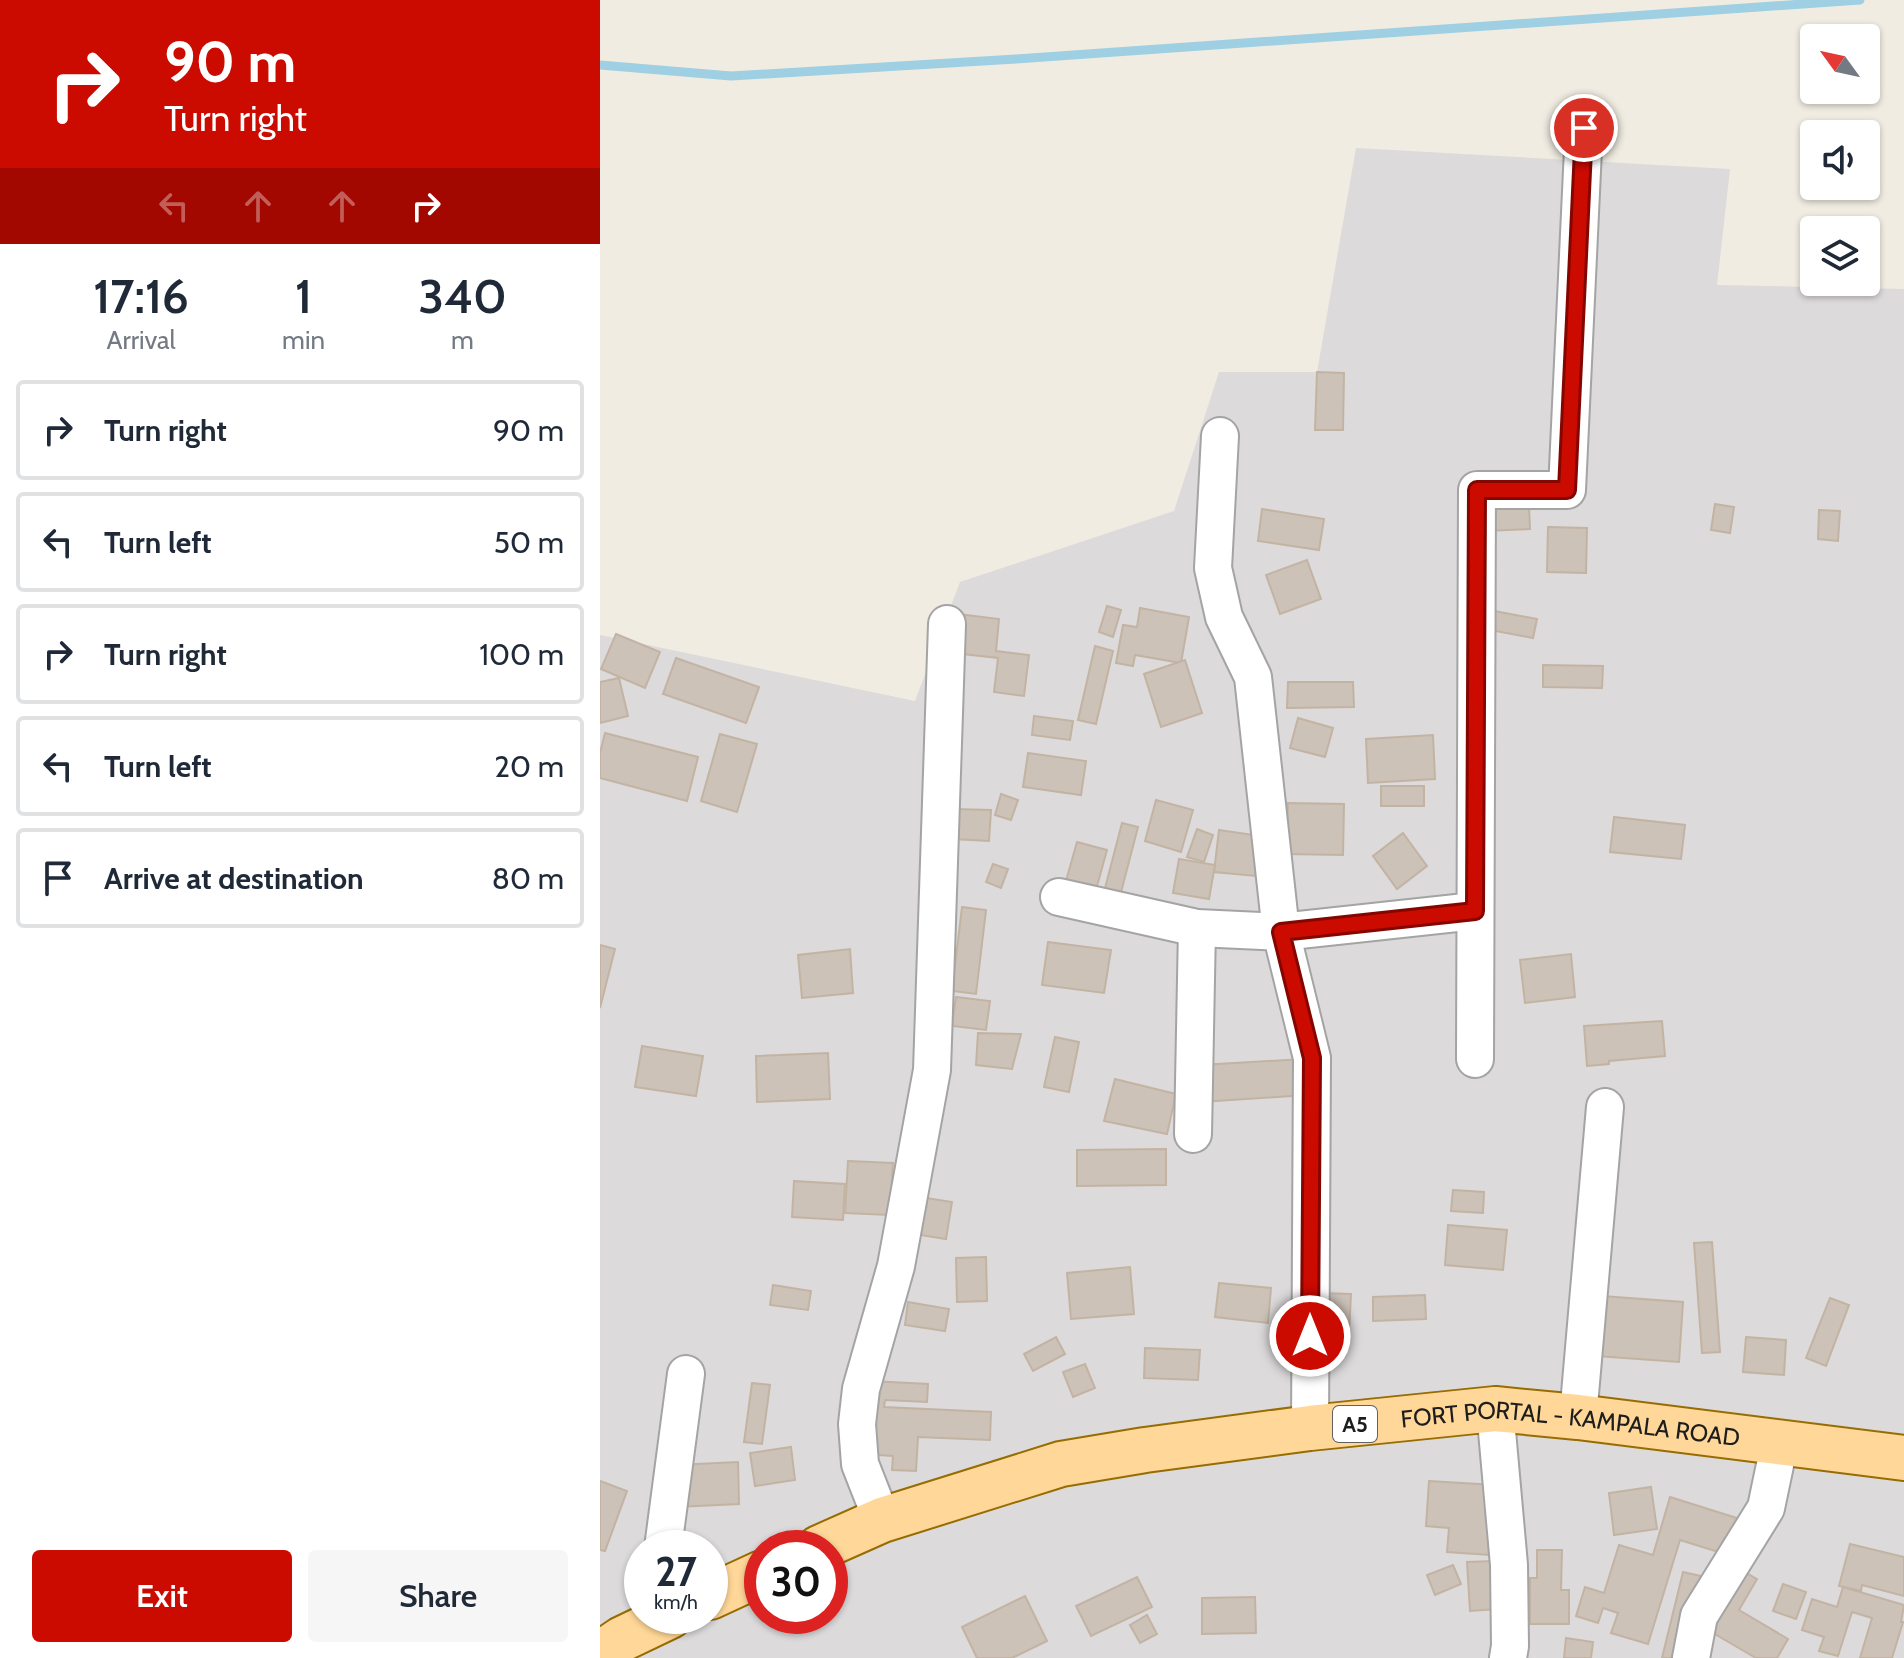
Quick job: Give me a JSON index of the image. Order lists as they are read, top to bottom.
{
  "streets": {
    "main road": ["A5", "FORT PORTAL - KAMPALA ROAD"]
  },
  "north": "top left",
  "page": {
    "turn": ["90 m", "Turn right"],
    "eta": [
      "17:16",
      "Arrival",
      "1",
      "min",
      "340",
      "m"
    ],
    "list": [
      {
        "name": "Turn right",
        "value": "90 m"
      },
      {
        "name": "Turn left",
        "value": "50 m"
      },
      {
        "name": "Turn right",
        "value": "100 m"
      },
      {
        "name": "Turn left",
        "value": "20 m"
      },
      {
        "name": "Arrive at destination",
        "value": "80 m"
      }
    ],
    "speed": "27 km/h",
    "limit": "30",
    "buttons": ["Exit", "Share"]
  }
}
